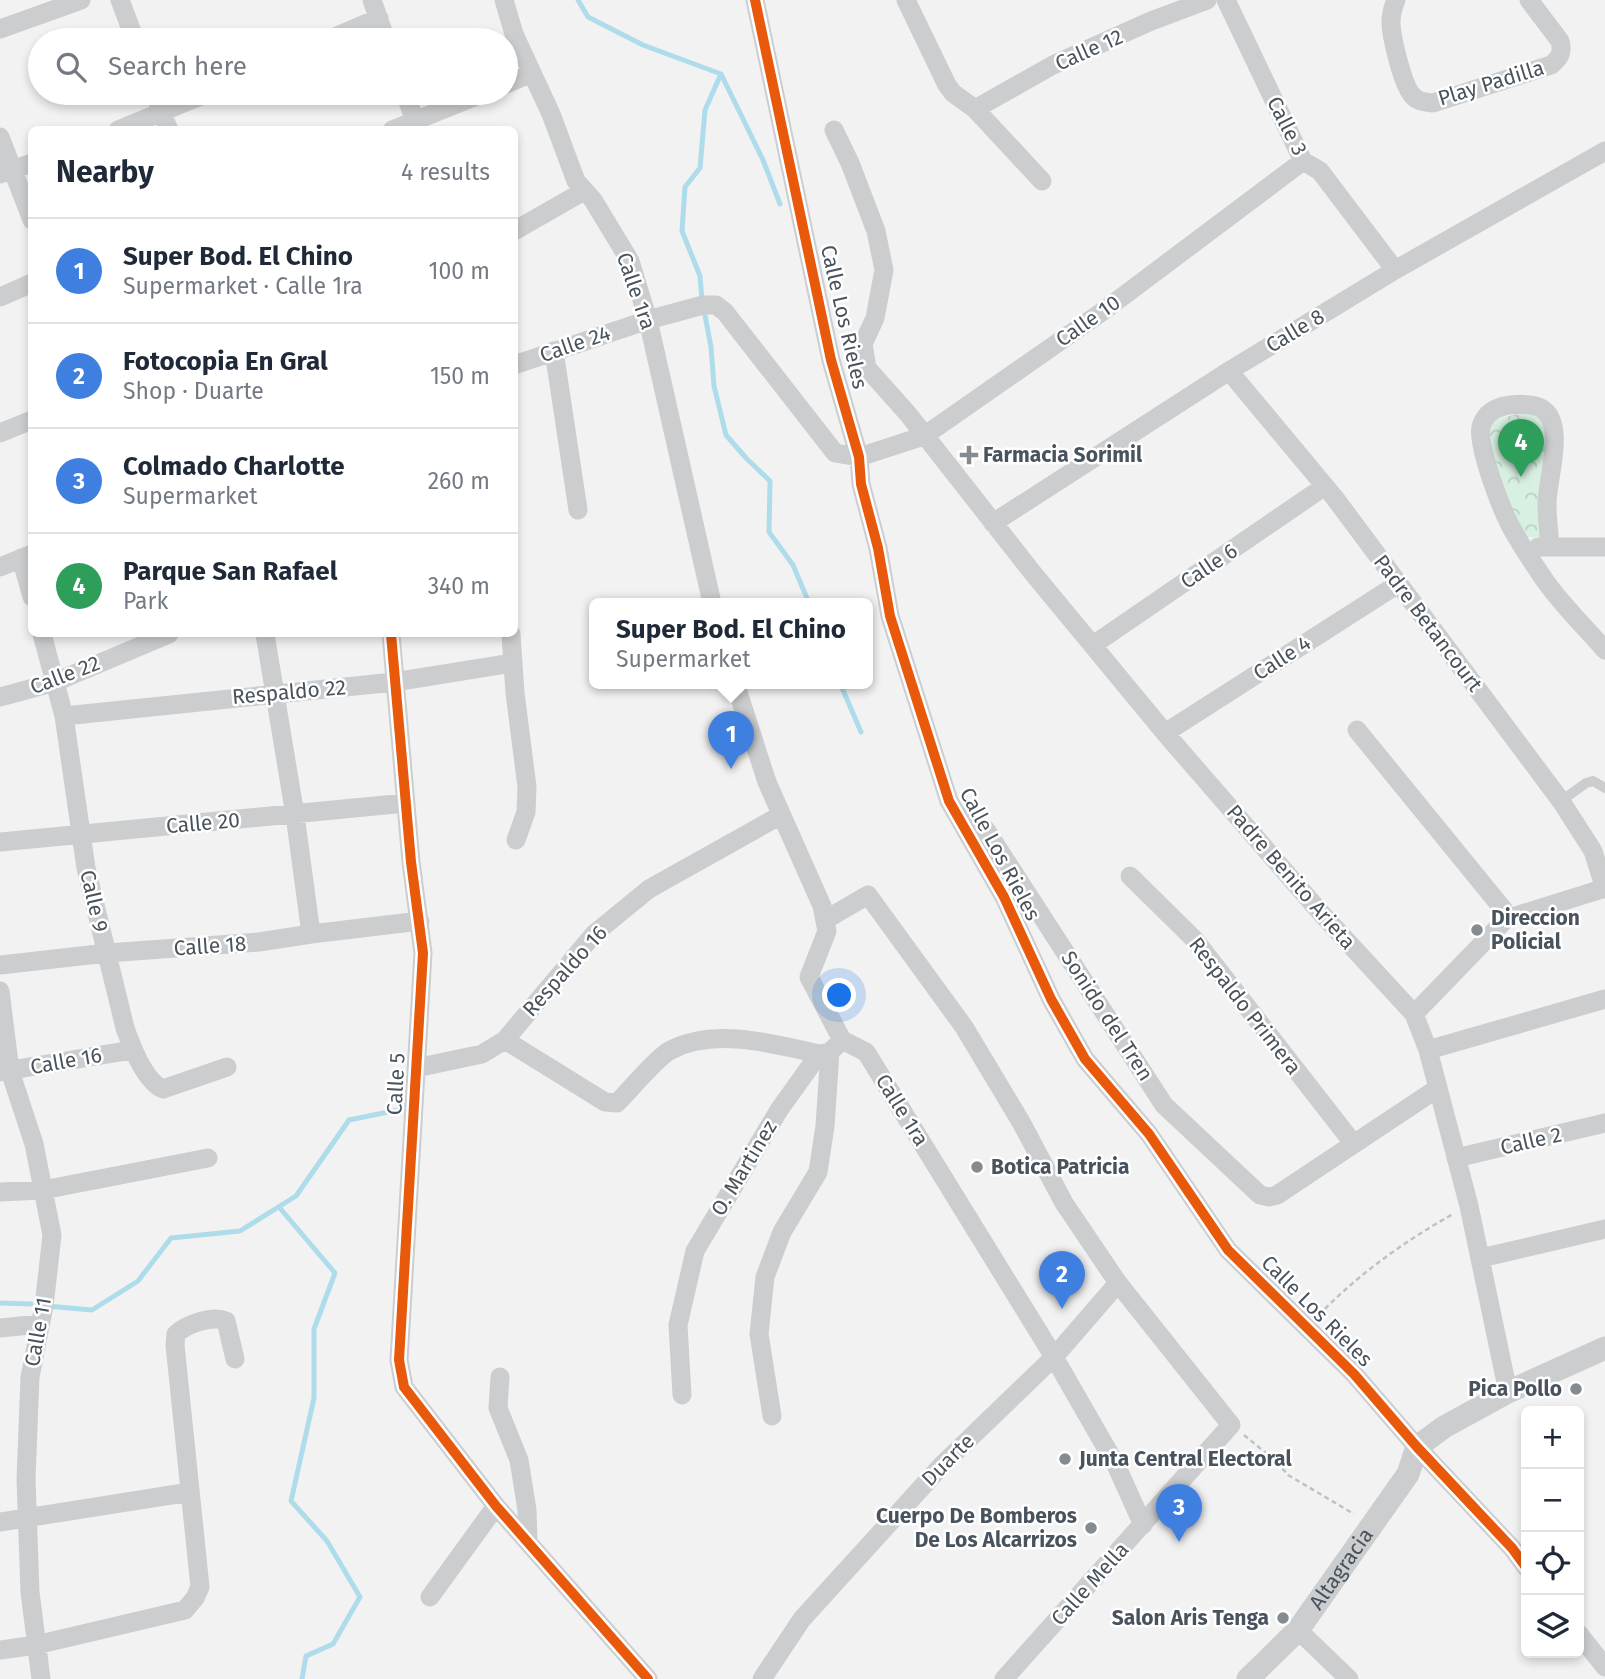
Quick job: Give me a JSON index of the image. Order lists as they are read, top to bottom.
{
  "streets": {
    "street": [
      "Calle 12",
      "Play Padilla",
      "Calle 3",
      "Calle 1ra",
      "Calle Los Rieles",
      "Calle 10",
      "Calle 8",
      "Calle 24",
      "Calle 6",
      "Padre Betancourt",
      "Calle 4",
      "Calle 22",
      "Respaldo 22",
      "Calle 20",
      "Padre Benito Arieta",
      "Calle 9",
      "Calle 18",
      "Respaldo 16",
      "Respaldo Primera",
      "Sonido del Tren",
      "Calle 16",
      "Calle 5",
      "Calle 2",
      "O. Martinez",
      "Calle 11",
      "Duarte",
      "Altagracia",
      "Calle Mella"
    ]
  },
  "crossings": [
    ["Calle 3", "Calle 10"],
    ["Calle 3", "Calle 8"],
    ["Calle 1ra", "Calle 24"],
    ["Calle 1ra", "O. Martinez"],
    ["Calle 1ra", "Duarte"],
    ["Calle 1ra", "Calle Mella"],
    ["Calle Los Rieles", "Calle 10"],
    ["Calle Los Rieles", "Calle 24"],
    ["Calle Los Rieles", "Sonido del Tren"],
    ["Calle Los Rieles", "Altagracia"],
    ["Calle 10", "Calle 24"],
    ["Calle 10", "Padre Benito Arieta"],
    ["Calle 8", "Padre Betancourt"],
    ["Calle 8", "Padre Benito Arieta"],
    ["Calle 6", "Padre Betancourt"],
    ["Calle 6", "Padre Benito Arieta"],
    ["Padre Betancourt", "Calle 4"],
    ["Calle 4", "Padre Benito Arieta"],
    ["Calle 22", "Calle 9"],
    ["Respaldo 22", "Calle 9"],
    ["Respaldo 22", "Calle 5"],
    ["Calle 20", "Calle 9"],
    ["Calle 20", "Calle 5"],
    ["Padre Benito Arieta", "Calle 2"],
    ["Calle 9", "Calle 18"],
    ["Calle 9", "Calle 16"],
    ["Calle 18", "Calle 5"],
    ["Respaldo 16", "Calle 5"],
    ["Respaldo Primera", "Sonido del Tren"],
    ["Calle 16", "Calle 11"]
  ],
  "places": {
    "health": ["Farmacia Sorimil"],
    "other": [
      "Direccion Policial",
      "Botica Patricia",
      "Pica Pollo",
      "Junta Central Electoral",
      "Cuerpo De Bomberos De Los Alcarrizos",
      "Salon Aris Tenga"
    ]
  },
  "page": {
    "search": "Search here",
    "heading": ["Nearby", "4 results"],
    "list": [
      {
        "mark": "1",
        "name": "Super Bod. El Chino",
        "note": "Supermarket · Calle 1ra",
        "value": "100 m"
      },
      {
        "mark": "2",
        "name": "Fotocopia En Gral",
        "note": "Shop · Duarte",
        "value": "150 m"
      },
      {
        "mark": "3",
        "name": "Colmado Charlotte",
        "note": "Supermarket",
        "value": "260 m"
      },
      {
        "mark": "4",
        "name": "Parque San Rafael",
        "note": "Park",
        "value": "340 m"
      }
    ],
    "pins": [
      "4",
      "1",
      "2",
      "3"
    ],
    "popup": ["Super Bod. El Chino", "Supermarket"],
    "map_buttons": ["+", "−"]
  }
}
